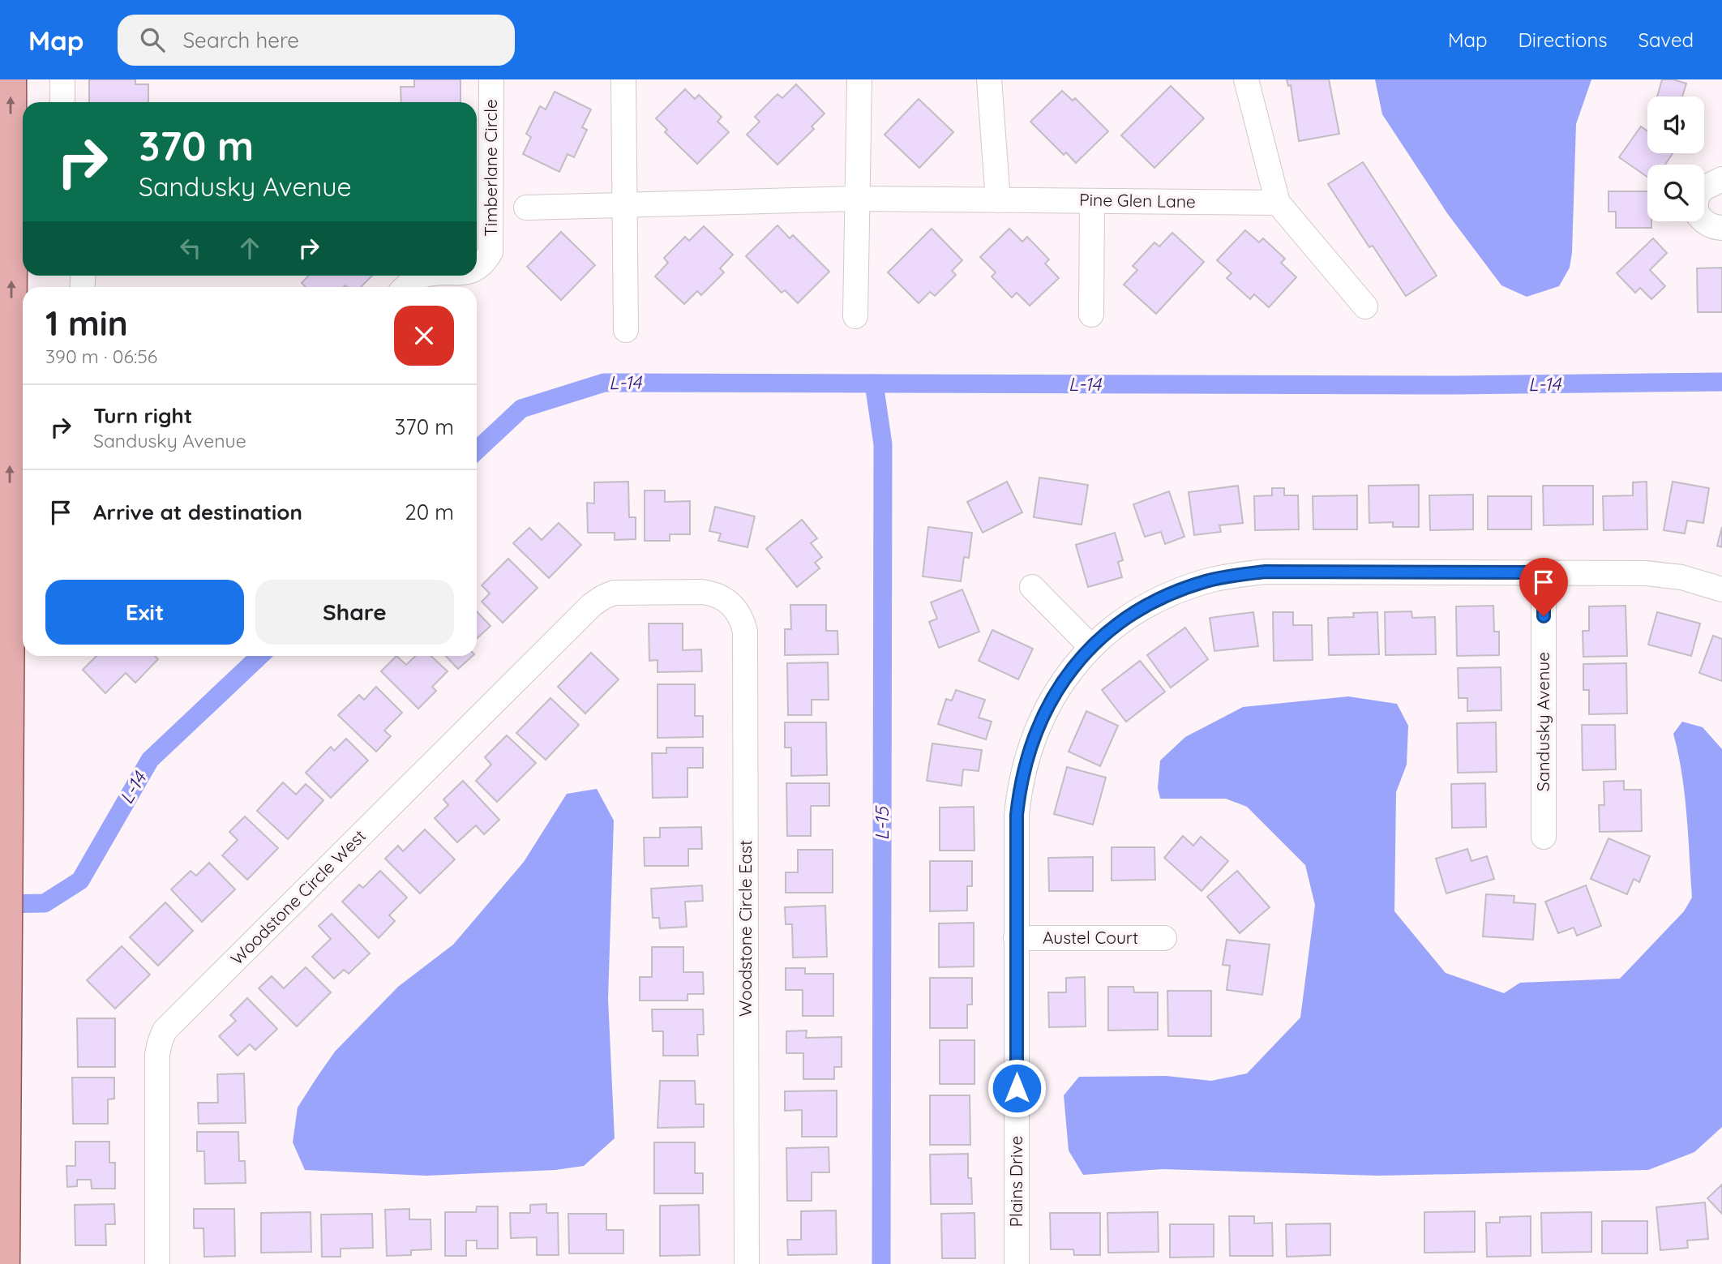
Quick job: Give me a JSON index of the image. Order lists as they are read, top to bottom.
{
  "streets": {
    "street": [
      "Timberlane Circle",
      "Pine Glen Lane",
      "Sandusky Avenue",
      "Woodstone Circle West",
      "Woodstone Circle East",
      "Austel Court",
      "Plains Drive"
    ]
  },
  "crossings": [
    ["Sandusky Avenue", "Plains Drive"],
    ["Woodstone Circle West", "Woodstone Circle East"],
    ["Austel Court", "Plains Drive"]
  ],
  "water": ["L-14", "L-15"],
  "page": {
    "header": "Map",
    "search": "Search here",
    "nav": ["Map", "Directions", "Saved"],
    "turn": ["370 m", "Sandusky Avenue"],
    "heading": ["1 min", "390 m · 06:56"],
    "list": [
      {
        "name": "Turn right",
        "note": "Sandusky Avenue",
        "value": "370 m"
      },
      {
        "name": "Arrive at destination",
        "value": "20 m"
      }
    ],
    "buttons": ["Exit", "Share"]
  }
}
